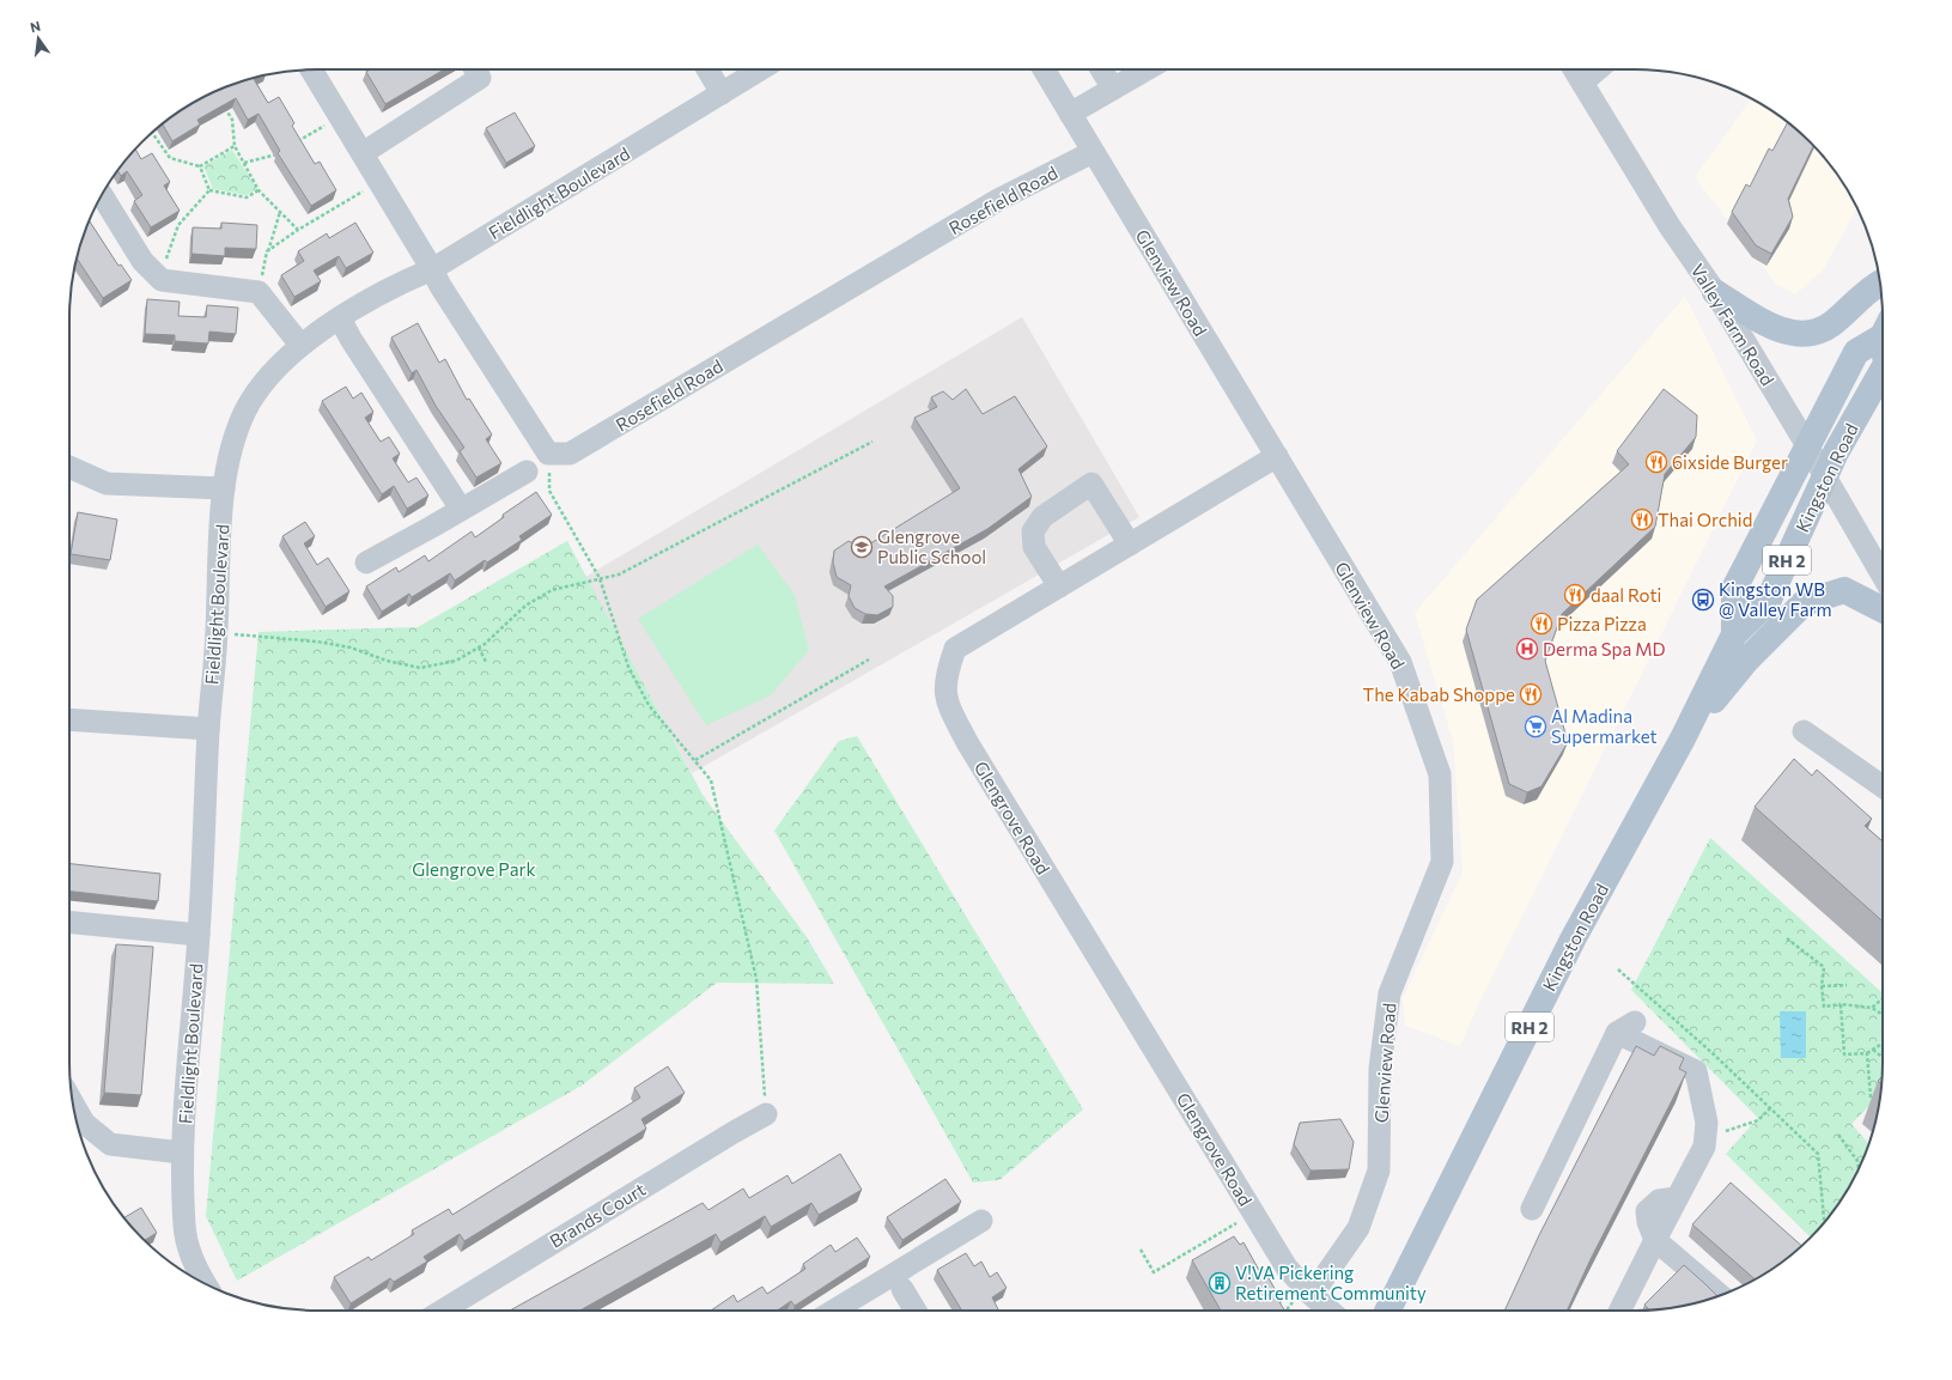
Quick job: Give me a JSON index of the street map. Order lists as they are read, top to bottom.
{
  "streets": {
    "main road": ["Kingston Road", "RH 2"],
    "street": [
      "Fieldlight Boulevard",
      "Rosefield Road",
      "Glenview Road",
      "Valley Farm Road",
      "Glengrove Road",
      "Brands Court"
    ]
  },
  "crossings": [
    ["Rosefield Road", "Glenview Road"],
    ["Glenview Road", "Glengrove Road"],
    ["Valley Farm Road", "Kingston Road"]
  ],
  "parks": ["Glengrove Park"],
  "places": {
    "restaurant": [
      "6ixside Burger",
      "Thai Orchid",
      "daal Roti",
      "Pizza Pizza",
      "The Kabab Shoppe"
    ],
    "school or university": ["Glengrove Public School"],
    "bus stop": ["Kingston WB @ Valley Farm"],
    "hospital": ["Derma Spa MD"],
    "supermarket": ["Al Madina Supermarket"],
    "building": ["V!VA Pickering Retirement Community"]
  },
  "north": "top"
}
